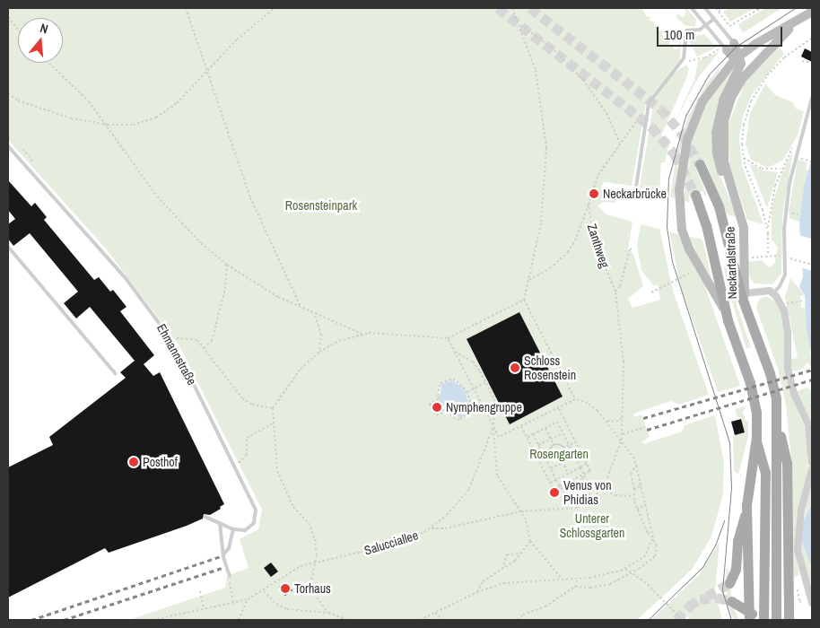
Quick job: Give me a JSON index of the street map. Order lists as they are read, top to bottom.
{
  "streets": {
    "main road": ["Neckartalstraße"],
    "lane": ["Ehmannstraße"],
    "path": ["Zanthweg", "Salucciallee"]
  },
  "parks": ["Rosensteinpark", "Rosengarten", "Unterer Schlossgarten"],
  "places": [
    "Neckarbrücke",
    "Schloss Rosenstein",
    "Nymphengruppe",
    "Posthof",
    "Venus von Phidias",
    "Torhaus"
  ],
  "scale_bar": "100 m",
  "north": "top"
}
